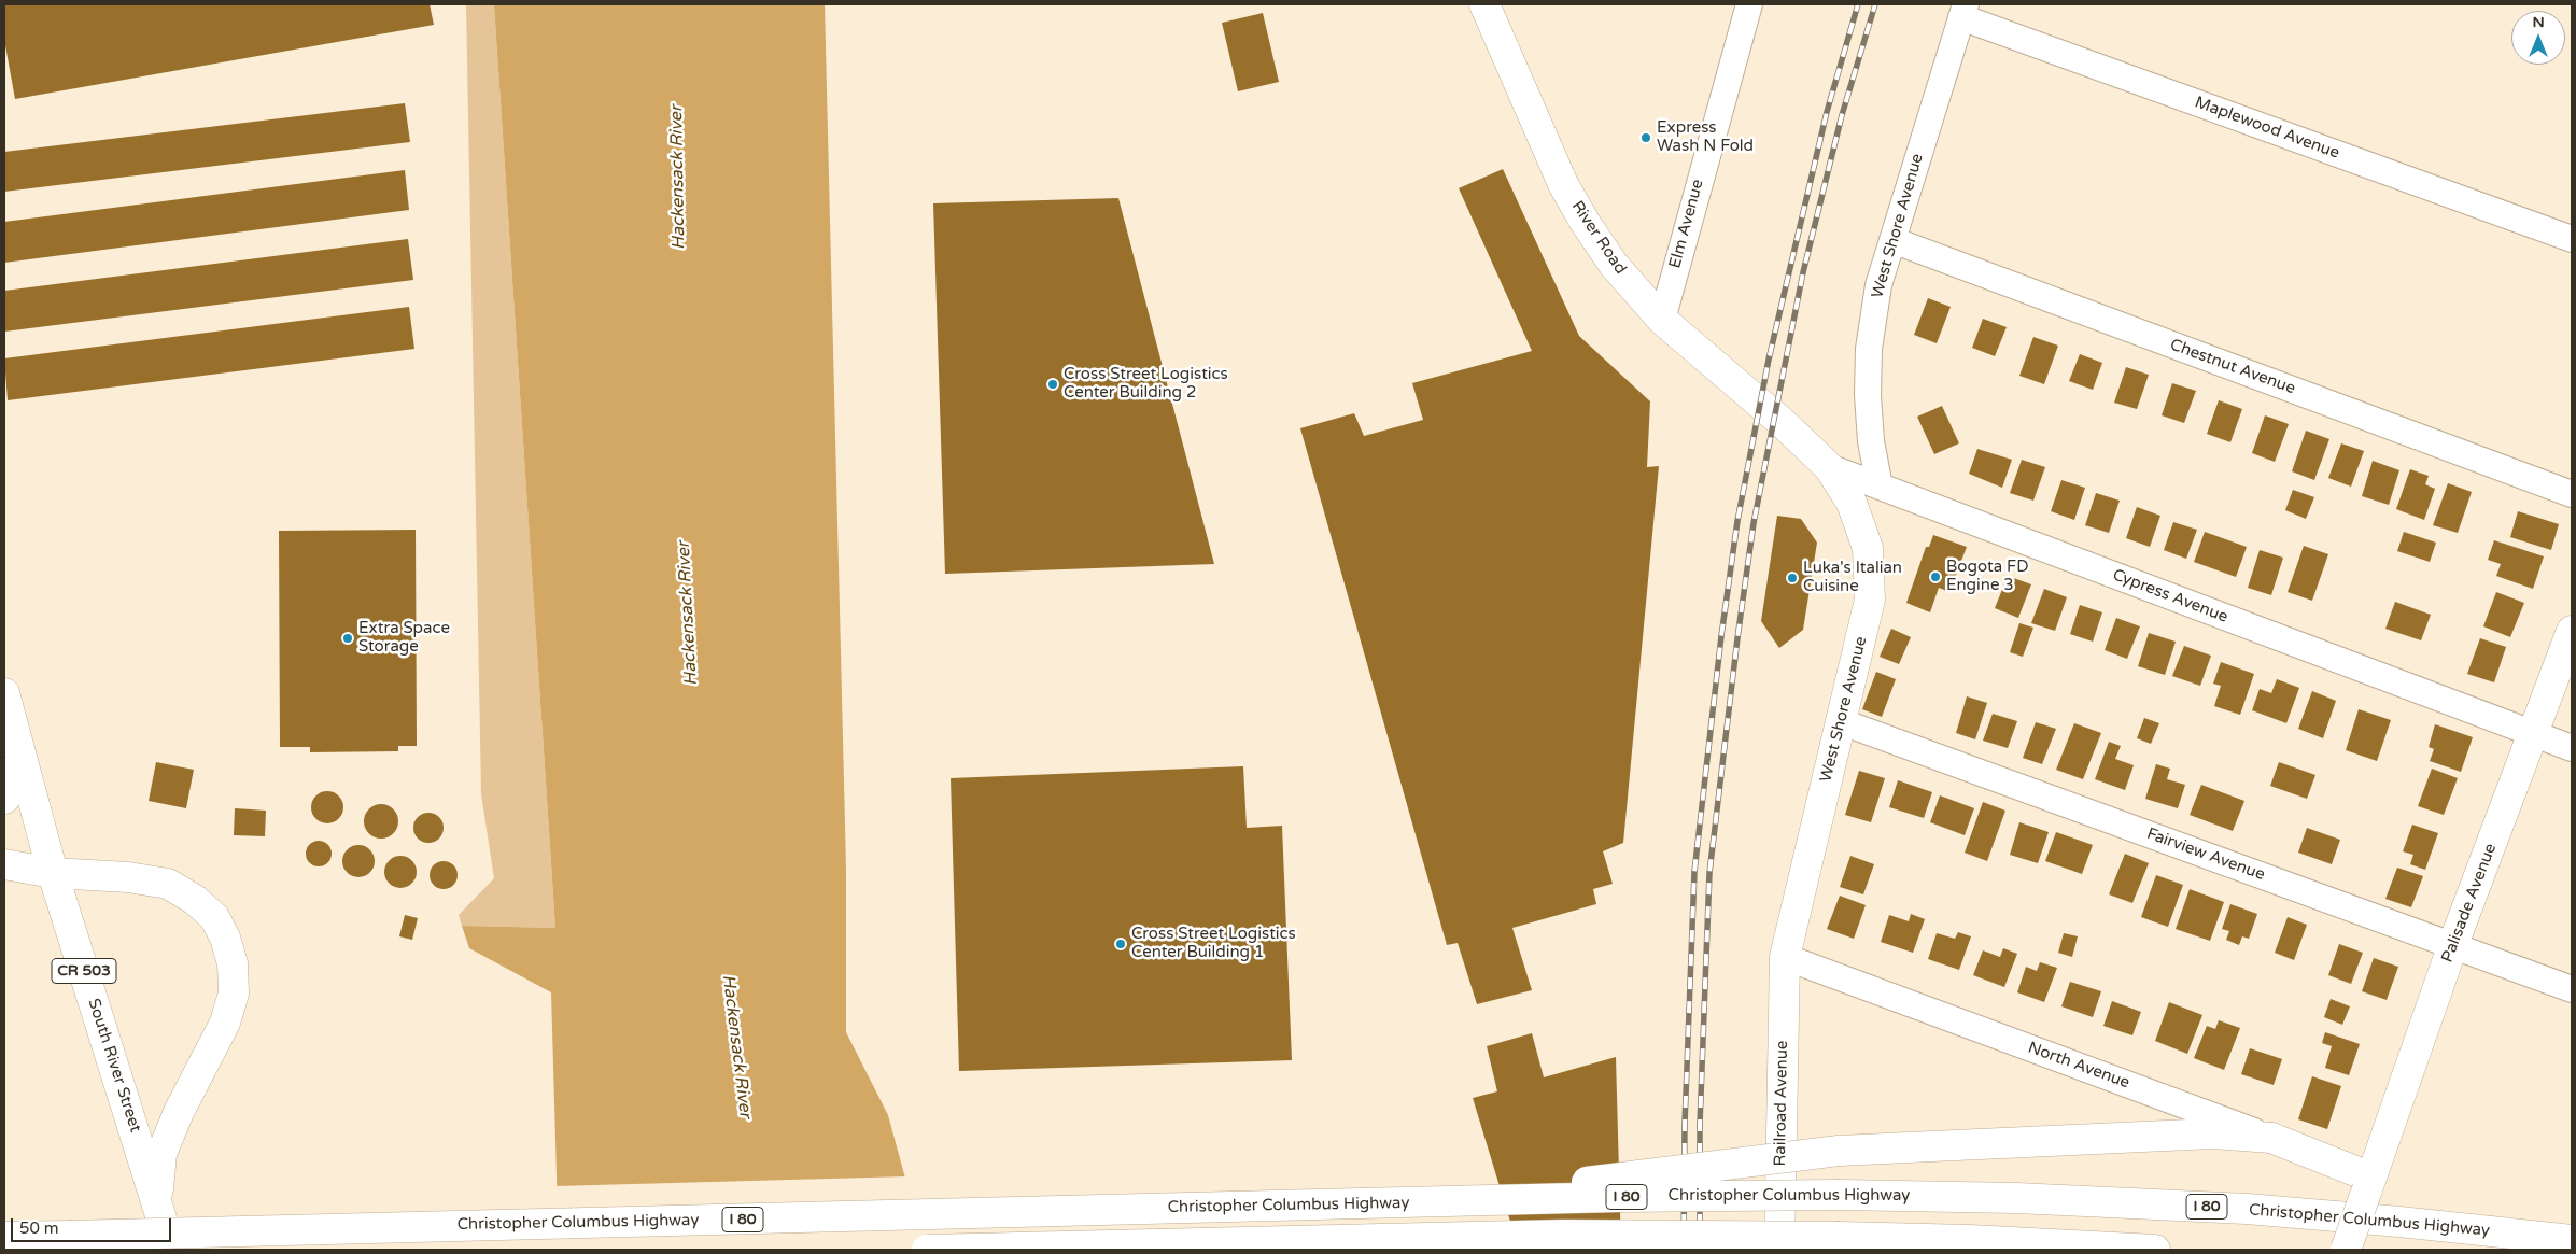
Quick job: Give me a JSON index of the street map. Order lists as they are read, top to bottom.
{
  "streets": {
    "main road": [
      "West Shore Avenue",
      "River Road",
      "Cypress Avenue",
      "Palisade Avenue",
      "CR 503",
      "South River Street",
      "North Avenue",
      "Railroad Avenue",
      "Christopher Columbus Highway",
      "I 80"
    ],
    "street": [
      "Maplewood Avenue",
      "Elm Avenue",
      "Chestnut Avenue",
      "Fairview Avenue"
    ]
  },
  "crossings": [
    ["Maplewood Avenue", "West Shore Avenue"],
    ["Elm Avenue", "River Road"],
    ["West Shore Avenue", "Chestnut Avenue"],
    ["West Shore Avenue", "Cypress Avenue"],
    ["West Shore Avenue", "Fairview Avenue"],
    ["West Shore Avenue", "North Avenue"],
    ["West Shore Avenue", "Railroad Avenue"],
    ["River Road", "Cypress Avenue"],
    ["Cypress Avenue", "Palisade Avenue"],
    ["Fairview Avenue", "Palisade Avenue"],
    ["Palisade Avenue", "North Avenue"],
    ["North Avenue", "Railroad Avenue"]
  ],
  "water": ["Hackensack River"],
  "places": [
    "Express Wash N Fold",
    "Cross Street Logistics Center Building 2",
    "Bogota FD Engine 3",
    "Luka's Italian Cuisine",
    "Extra Space Storage",
    "Cross Street Logistics Center Building 1"
  ],
  "scale_bar": "50 m",
  "north": "top"
}
